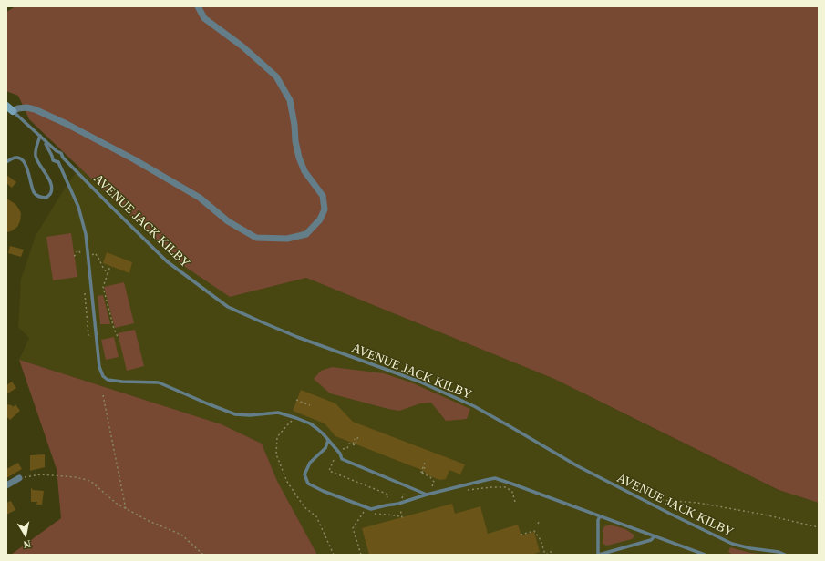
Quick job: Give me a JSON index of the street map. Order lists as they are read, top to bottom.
{
  "streets": {
    "lane": ["AVENUE JACK KILBY"]
  },
  "north": "bottom"
}
